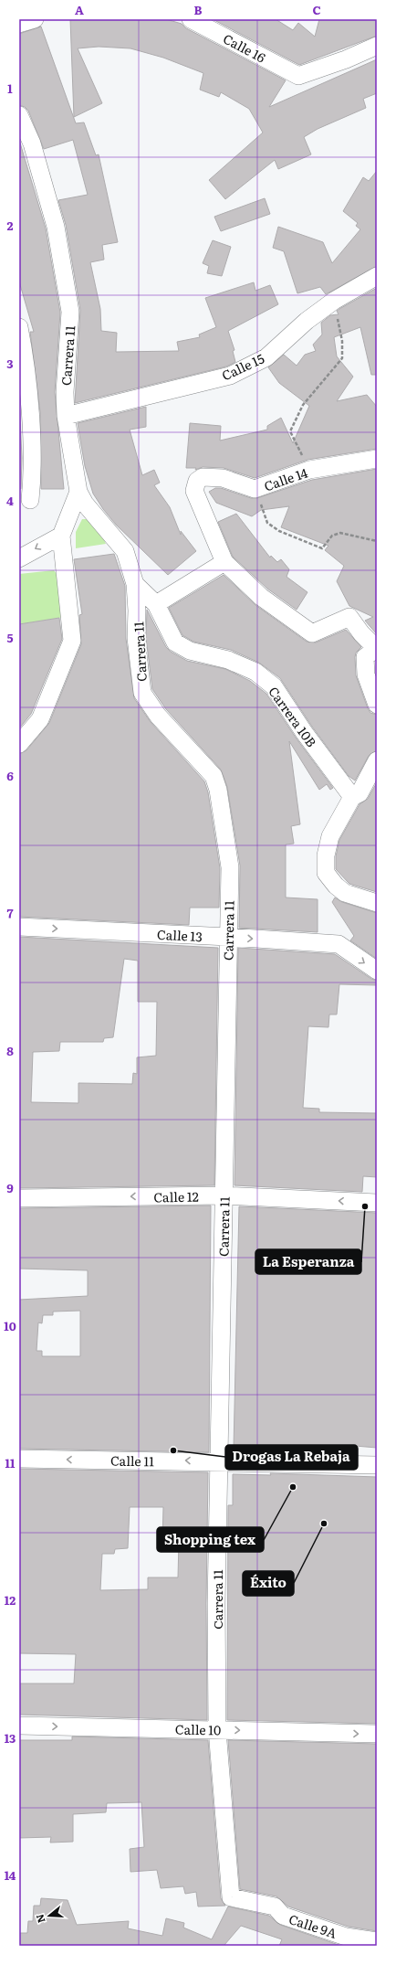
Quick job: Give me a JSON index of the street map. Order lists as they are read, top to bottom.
{
  "streets": {
    "street": [
      "Calle 16",
      "Carrera 11",
      "Calle 15",
      "Calle 14",
      "Carrera 10B",
      "Calle 13",
      "Calle 12",
      "Calle 11",
      "Calle 10",
      "Calle 9A"
    ]
  },
  "crossings": [
    ["Carrera 11", "Calle 15"],
    ["Carrera 11", "Carrera 10B"],
    ["Carrera 11", "Calle 13"],
    ["Carrera 11", "Calle 12"],
    ["Carrera 11", "Calle 11"],
    ["Carrera 11", "Calle 10"],
    ["Carrera 11", "Calle 9A"]
  ],
  "one_way": [
    "Calle 13",
    "Calle 12",
    "Calle 11",
    "Calle 10"
  ],
  "places": [
    "La Esperanza",
    "Drogas La Rebaja",
    "Shopping tex",
    "Éxito"
  ],
  "north": "left",
  "grid": {
    "columns": ["A", "B", "C"],
    "rows": [
      "1",
      "2",
      "3",
      "4",
      "5",
      "6",
      "7",
      "8",
      "9",
      "10",
      "11",
      "12",
      "13",
      "14"
    ]
  }
}
